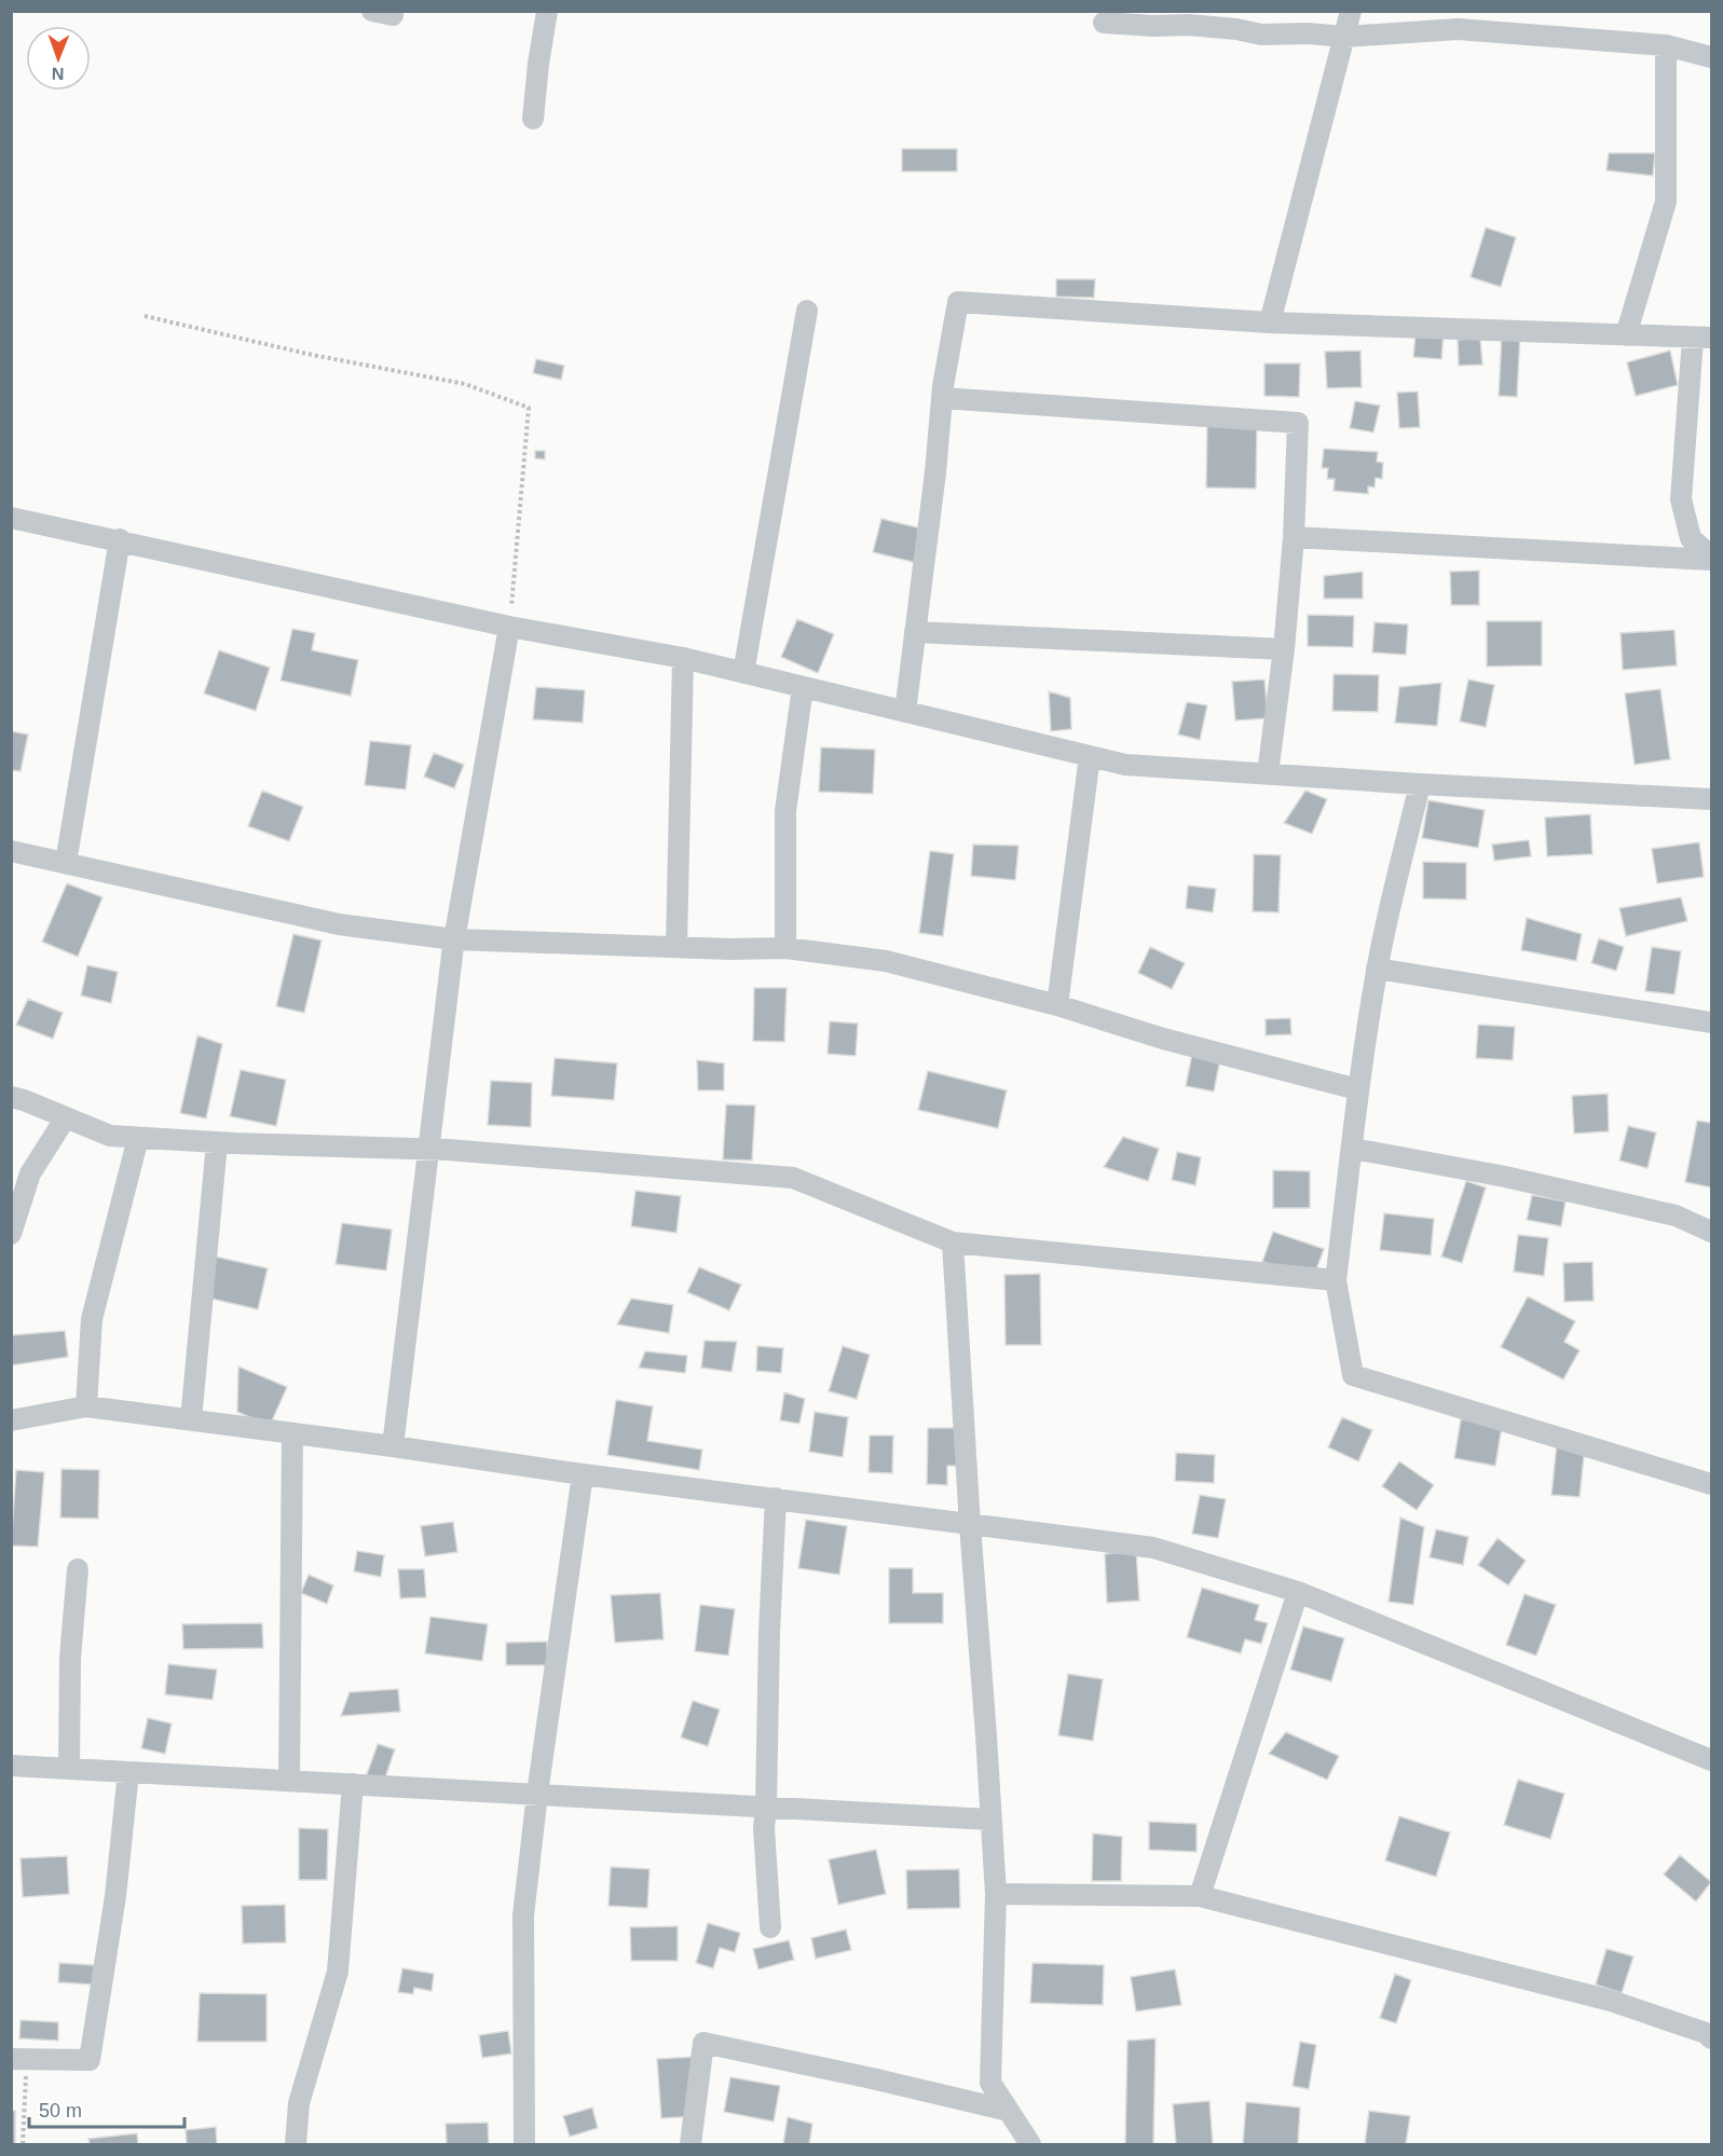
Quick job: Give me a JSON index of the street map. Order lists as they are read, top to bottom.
{
  "scale_bar": "50 m",
  "north": "bottom"
}
